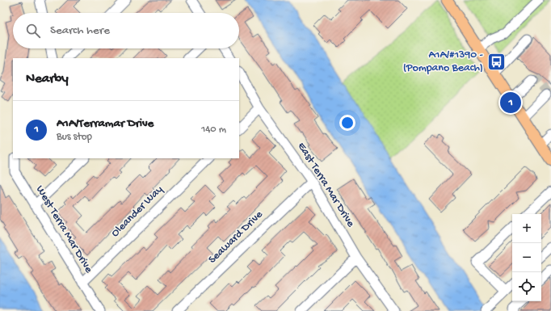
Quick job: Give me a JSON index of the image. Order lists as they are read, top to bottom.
{
  "streets": {
    "street": [
      "East Terra Mar Drive",
      "Oleander Way",
      "West Terra Mar Drive",
      "Seaward Drive"
    ]
  },
  "crossings": [
    ["East Terra Mar Drive", "Seaward Drive"],
    ["Oleander Way", "West Terra Mar Drive"]
  ],
  "places": {
    "bus stop": ["A1A/#1390 - (Pompano Beach)"]
  },
  "page": {
    "search": "Search here",
    "heading": "Nearby",
    "pins": "1",
    "list": [
      {
        "mark": "1",
        "name": "A1A/Terramar Drive",
        "note": "Bus stop",
        "value": "140 m"
      }
    ],
    "map_buttons": ["+", "−"]
  }
}
